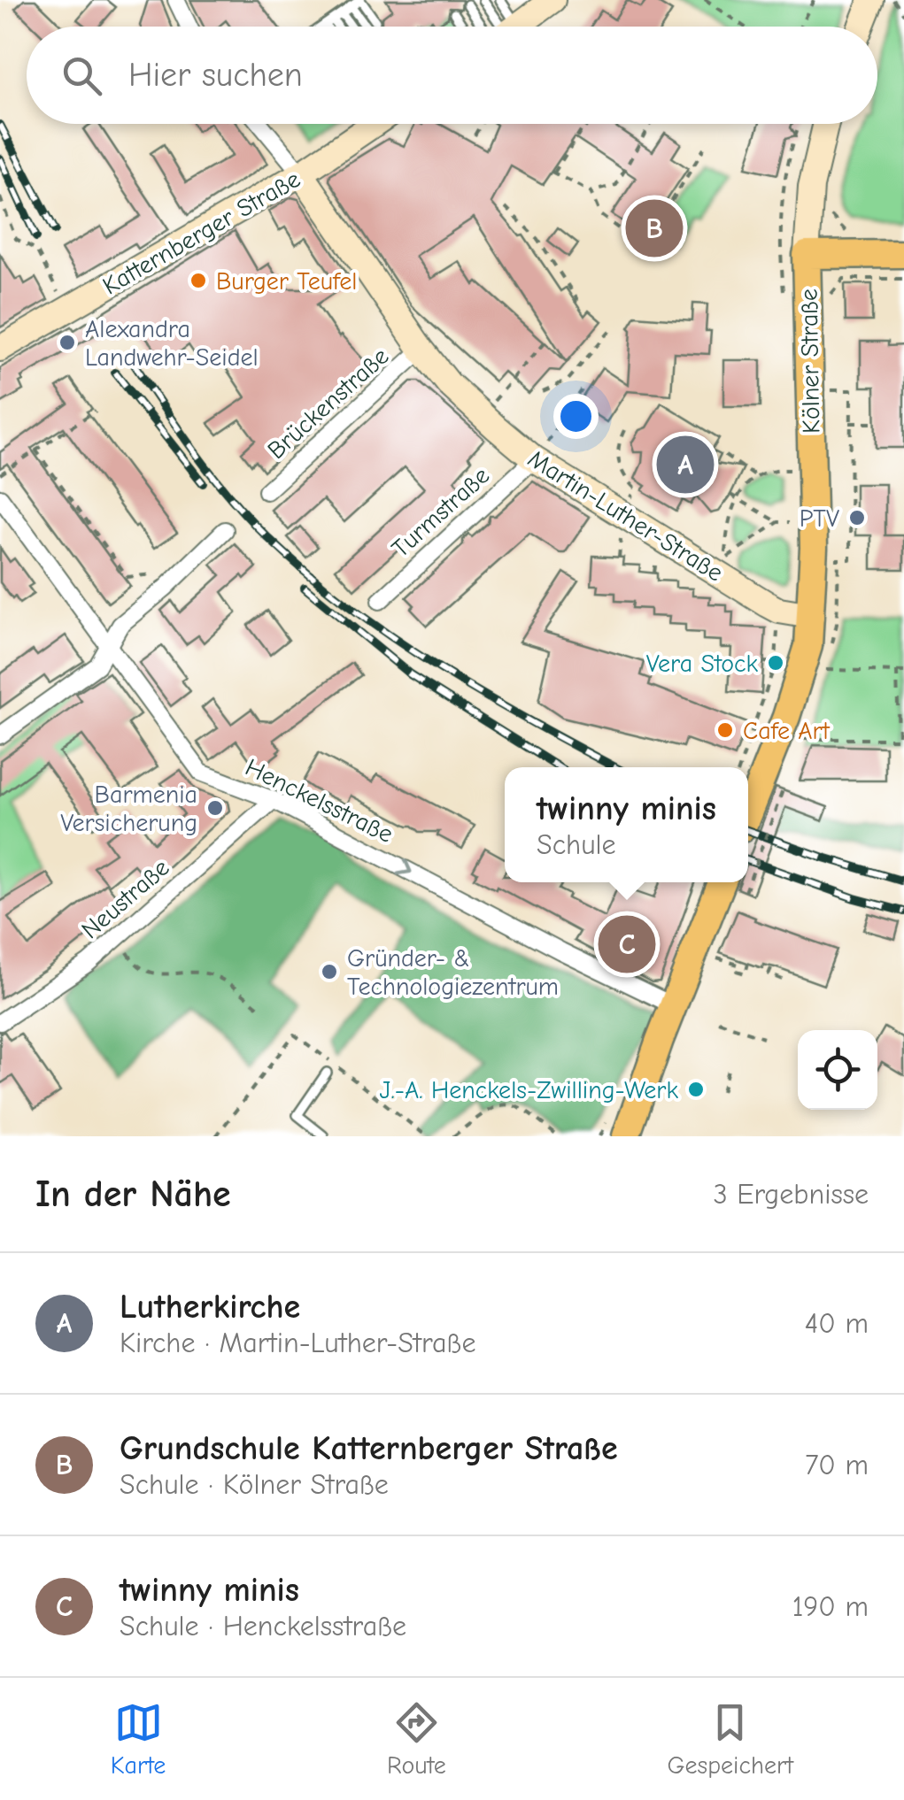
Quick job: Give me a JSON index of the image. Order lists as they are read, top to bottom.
{
  "streets": {
    "main road": ["Kölner Straße"],
    "street": [
      "Katternberger Straße",
      "Brückenstraße",
      "Turmstraße",
      "Martin-Luther-Straße",
      "Henckelsstraße",
      "Neustraße"
    ]
  },
  "crossings": [
    ["Katternberger Straße", "Martin-Luther-Straße"],
    ["Kölner Straße", "Martin-Luther-Straße"],
    ["Brückenstraße", "Martin-Luther-Straße"],
    ["Turmstraße", "Martin-Luther-Straße"],
    ["Henckelsstraße", "Neustraße"]
  ],
  "one_way": ["Henckelsstraße"],
  "places": [
    "Burger Teufel",
    "Alexandra Landwehr-Seidel",
    "PTV",
    "Vera Stock",
    "Cafe Art",
    "Barmenia Versicherung",
    "Gründer- & Technologiezentrum",
    "J.-A. Henckels-Zwilling-Werk"
  ],
  "page": {
    "search": "Hier suchen",
    "pins": ["B", "A", "C"],
    "popup": ["twinny minis", "Schule"],
    "heading": ["In der Nähe", "3 Ergebnisse"],
    "list": [
      {
        "mark": "A",
        "name": "Lutherkirche",
        "note": "Kirche · Martin-Luther-Straße",
        "value": "40 m"
      },
      {
        "mark": "B",
        "name": "Grundschule Katternberger Straße",
        "note": "Schule · Kölner Straße",
        "value": "70 m"
      },
      {
        "mark": "C",
        "name": "twinny minis",
        "note": "Schule · Henckelsstraße",
        "value": "190 m"
      }
    ],
    "nav": ["Karte", "Route", "Gespeichert"]
  }
}
